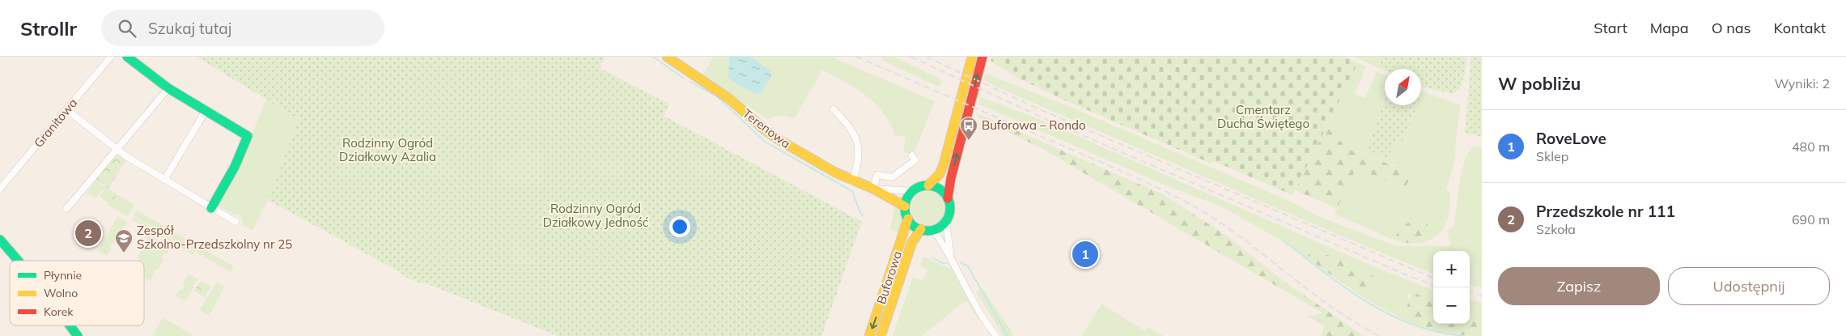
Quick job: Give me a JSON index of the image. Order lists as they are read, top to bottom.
{
  "streets": {
    "main road": ["Terenowa", "Buforowa"],
    "street": ["Granitowa"]
  },
  "crossings": [
    ["Terenowa", "Buforowa"]
  ],
  "parks": ["Cmentarz Ducha Świętego", "Rodzinny Ogród Działkowy Azalia", "Rodzinny Ogród Działkowy Jedność"],
  "places": {
    "bus stop": ["Buforowa – Rondo"],
    "school or university": ["Zespół Szkolno-Przedszkolny nr 25"]
  },
  "legend": ["Płynnie", "Wolno", "Korek"],
  "north": "top right",
  "page": {
    "header": "Strollr",
    "search": "Szukaj tutaj",
    "nav": [
      "Start",
      "Mapa",
      "O nas",
      "Kontakt"
    ],
    "heading": ["W pobliżu", "Wyniki: 2"],
    "list": [
      {
        "mark": "1",
        "name": "RoveLove",
        "note": "Sklep",
        "value": "480 m"
      },
      {
        "mark": "2",
        "name": "Przedszkole nr 111",
        "note": "Szkoła",
        "value": "690 m"
      }
    ],
    "pins": ["2", "1"],
    "map_buttons": ["+", "−"],
    "buttons": ["Zapisz", "Udostępnij"]
  }
}
